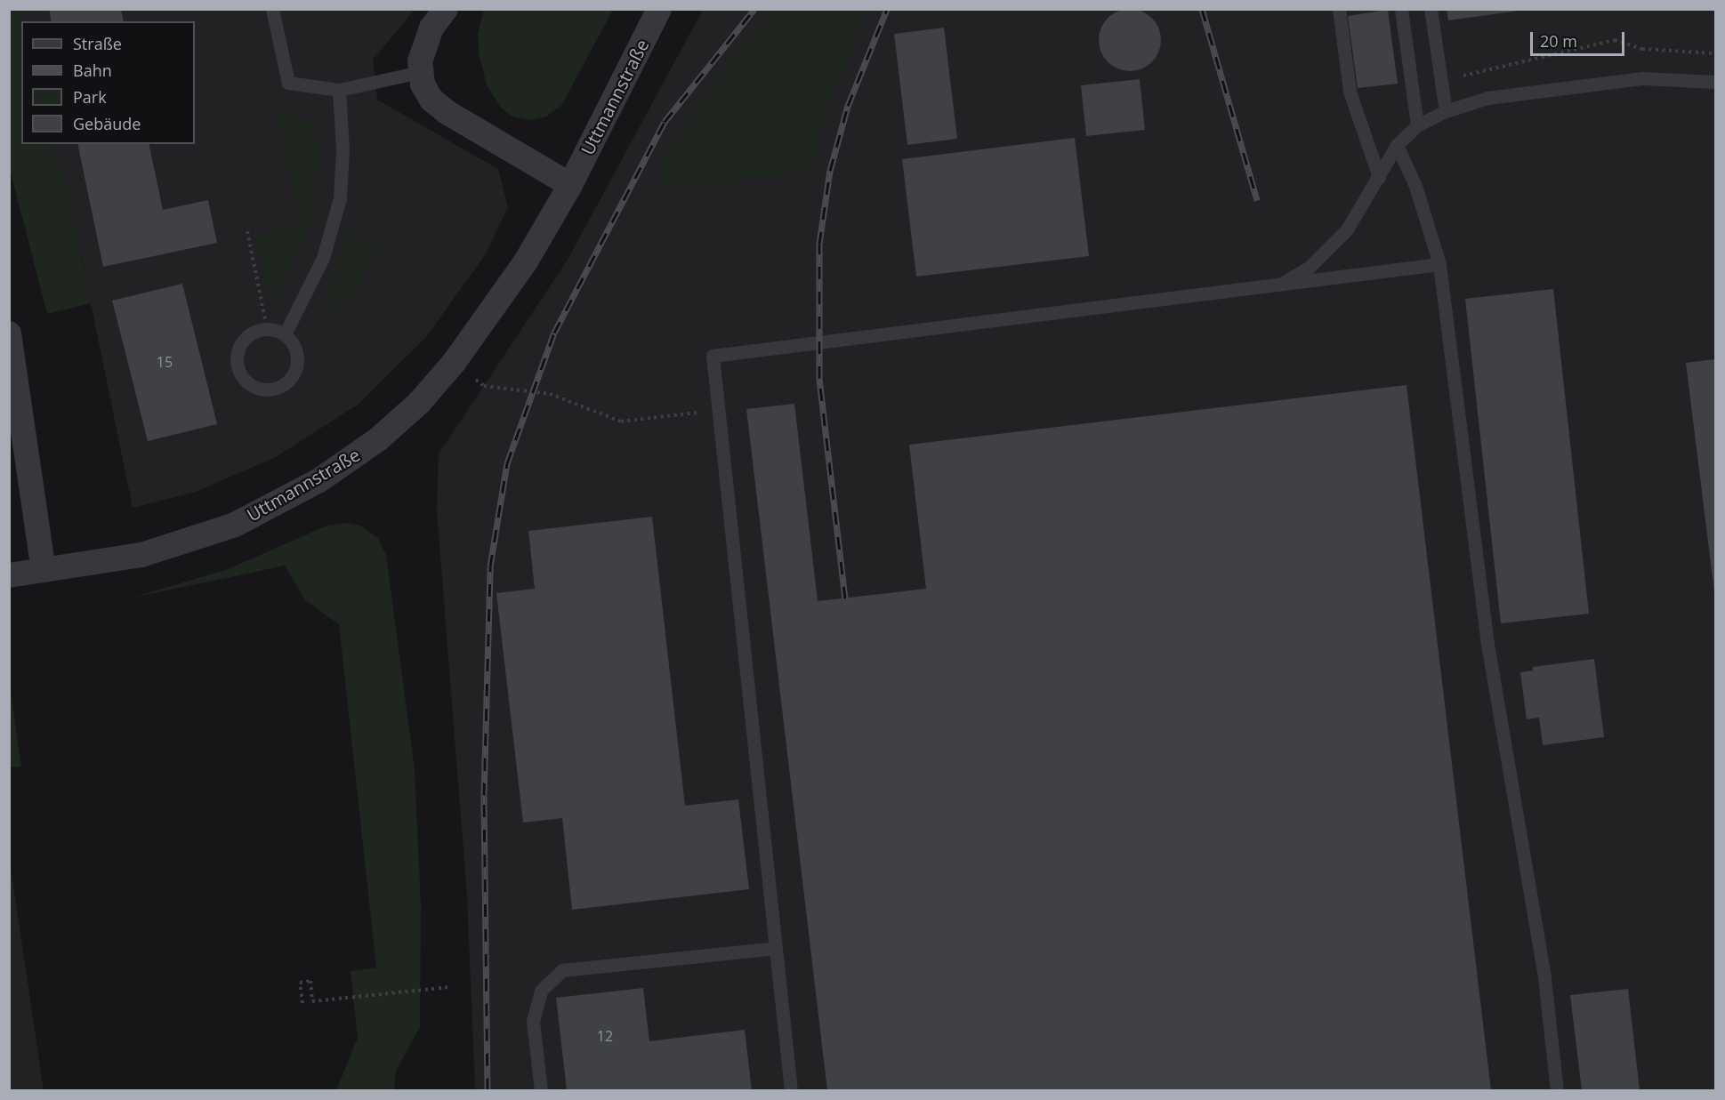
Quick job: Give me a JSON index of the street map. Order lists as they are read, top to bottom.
{
  "streets": {
    "street": ["Uttmannstraße"]
  },
  "house_numbers": ["15", "12"],
  "legend": [
    "Straße",
    "Bahn",
    "Park",
    "Gebäude"
  ],
  "scale_bar": "20 m"
}
